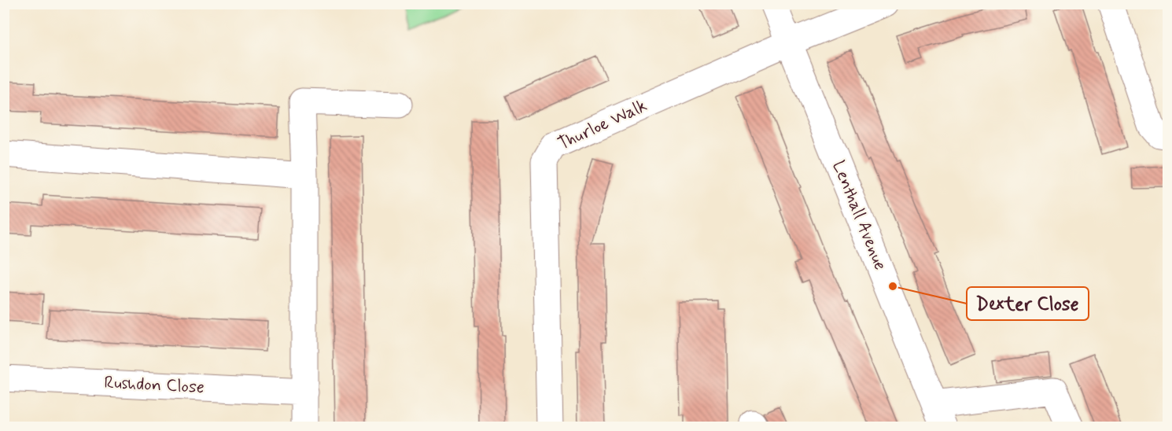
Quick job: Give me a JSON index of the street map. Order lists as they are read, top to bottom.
{
  "streets": {
    "street": ["Thurloe Walk", "Lenthall Avenue", "Rushdon Close"]
  },
  "crossings": [
    ["Thurloe Walk", "Lenthall Avenue"]
  ],
  "places": ["Dexter Close"]
}
